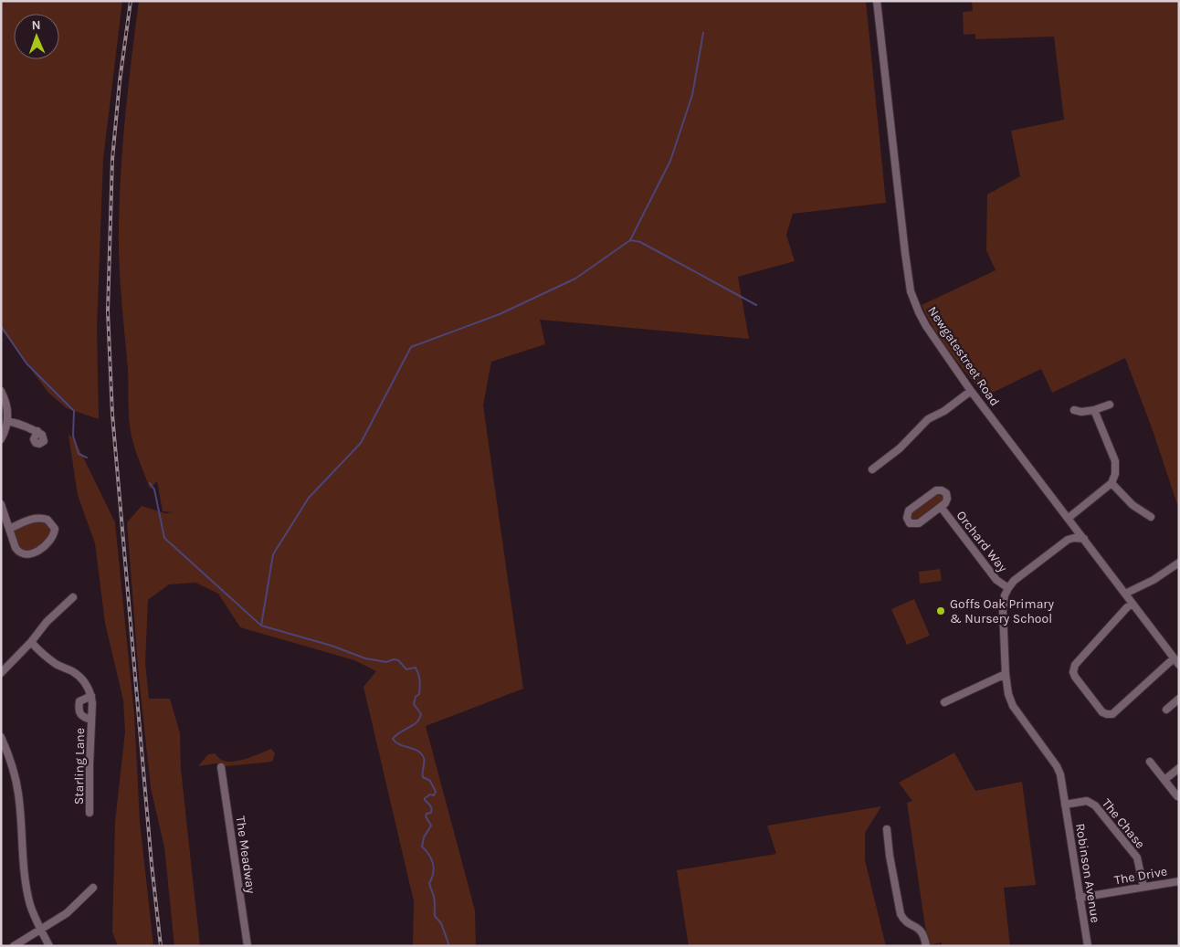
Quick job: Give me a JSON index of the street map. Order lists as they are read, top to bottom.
{
  "streets": {
    "street": [
      "Newgatestreet Road",
      "Orchard Way",
      "Starling Lane",
      "The Chase",
      "The Meadway",
      "Robinson Avenue",
      "The Drive"
    ]
  },
  "crossings": [
    ["Orchard Way", "Robinson Avenue"],
    ["The Chase", "Robinson Avenue"],
    ["The Chase", "The Drive"],
    ["Robinson Avenue", "The Drive"]
  ],
  "places": ["Goffs Oak Primary & Nursery School"],
  "north": "top"
}
